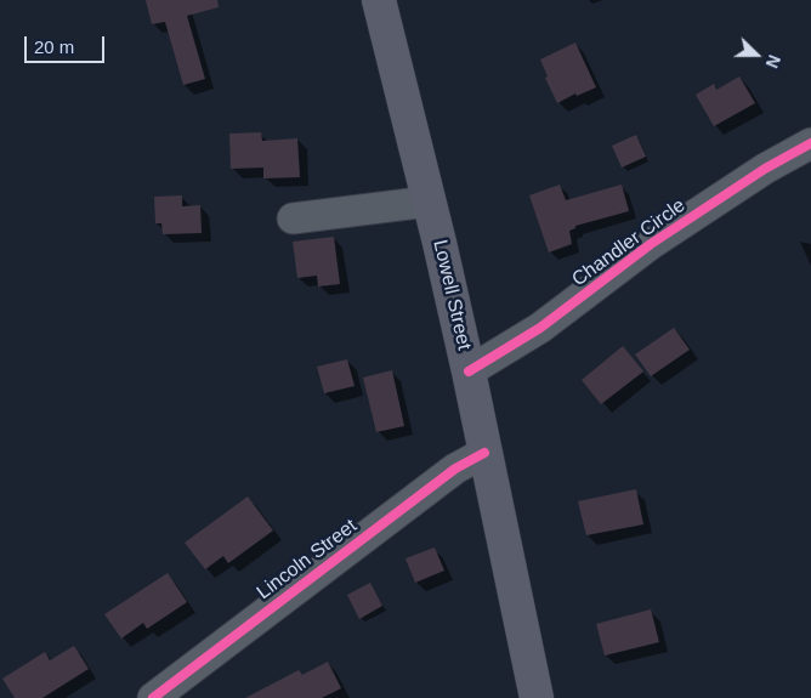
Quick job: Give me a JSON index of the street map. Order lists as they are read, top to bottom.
{
  "streets": {
    "main road": ["Lowell Street"],
    "street": ["Chandler Circle", "Lincoln Street"]
  },
  "crossings": [
    ["Chandler Circle", "Lowell Street"],
    ["Lowell Street", "Lincoln Street"]
  ],
  "scale_bar": "20 m",
  "north": "right"
}
